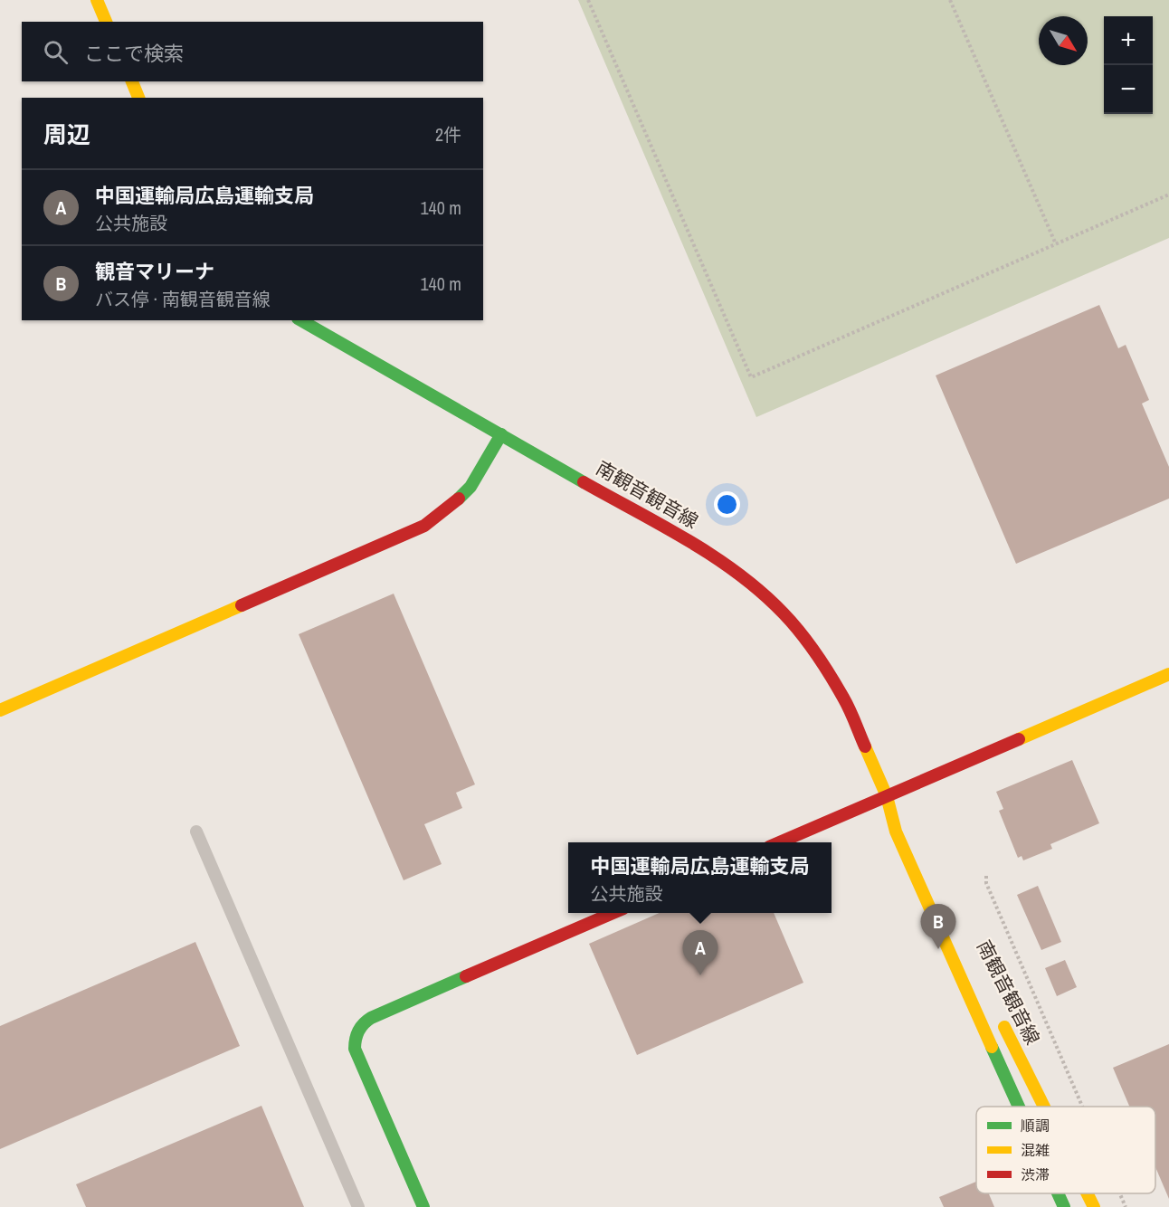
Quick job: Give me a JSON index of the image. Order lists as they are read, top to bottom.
{
  "streets": {
    "main road": ["南観音観音線"]
  },
  "legend": ["順調", "混雑", "渋滞"],
  "north": "bottom right",
  "page": {
    "map_buttons": ["+", "−"],
    "search": "ここで検索",
    "heading": ["周辺", "2件"],
    "list": [
      {
        "mark": "A",
        "name": "中国運輸局広島運輸支局",
        "note": "公共施設",
        "value": "140 m"
      },
      {
        "mark": "B",
        "name": "観音マリーナ",
        "note": "バス停 · 南観音観音線",
        "value": "140 m"
      }
    ],
    "popup": ["中国運輸局広島運輸支局", "公共施設"],
    "pins": ["B", "A"]
  }
}
